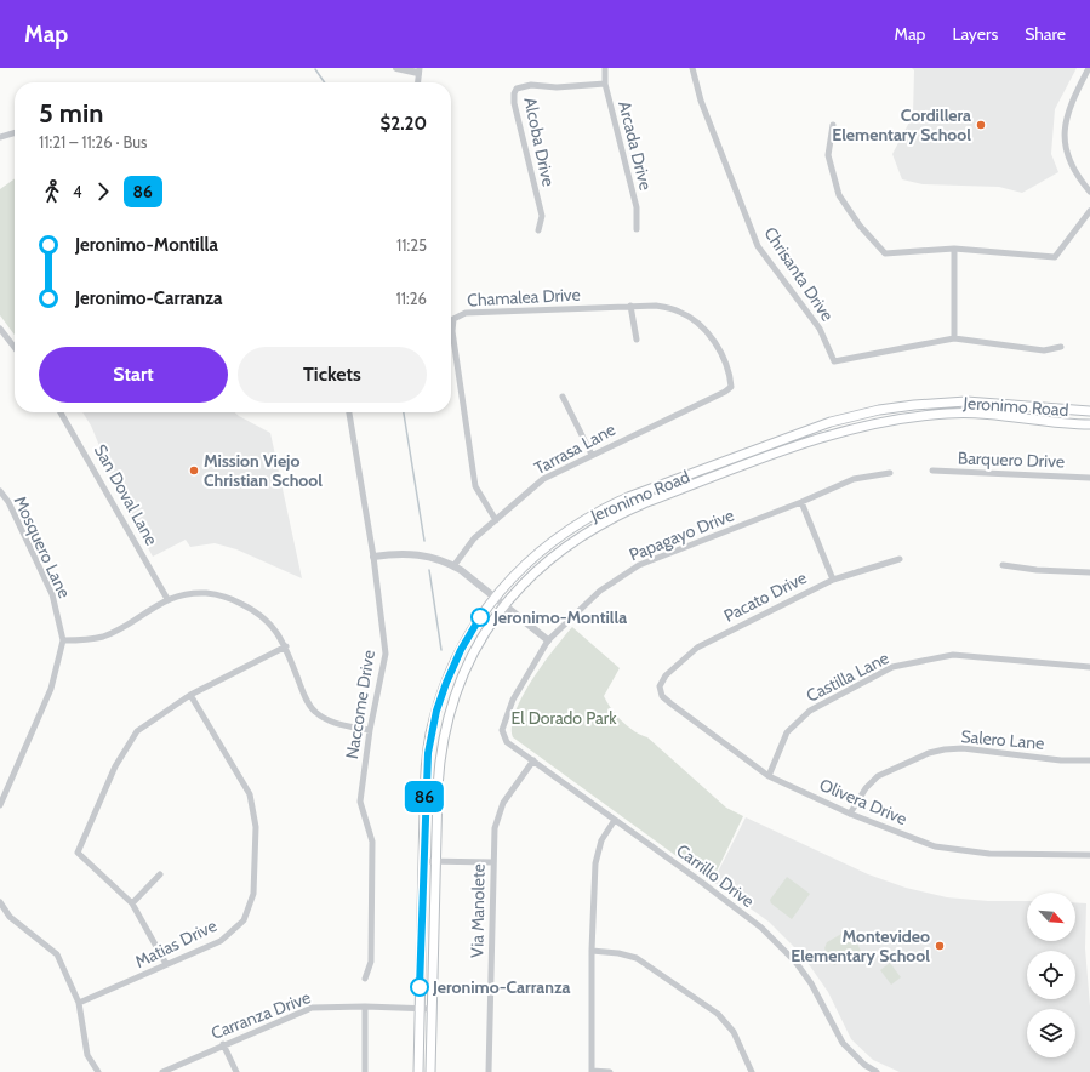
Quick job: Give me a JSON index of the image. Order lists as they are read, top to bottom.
{
  "streets": {
    "main road": ["Jeronimo Road"],
    "street": [
      "Alcoba Drive",
      "Arcada Drive",
      "Chrisanta Drive",
      "Chamalea Drive",
      "Tarrasa Lane",
      "Barquero Drive",
      "San Doval Lane",
      "Papagayo Drive",
      "Mosquero Lane",
      "Pacato Drive",
      "Castilla Lane",
      "Naccome Drive",
      "Salero Lane",
      "Olivera Drive",
      "Carrillo Drive",
      "Via Manolete",
      "Matias Drive",
      "Carranza Drive"
    ]
  },
  "crossings": [
    ["Alcoba Drive", "Arcada Drive"],
    ["Chamalea Drive", "Tarrasa Lane"],
    ["Jeronimo Road", "Carranza Drive"],
    ["Papagayo Drive", "Carrillo Drive"],
    ["Pacato Drive", "Olivera Drive"],
    ["Castilla Lane", "Olivera Drive"],
    ["Salero Lane", "Olivera Drive"],
    ["Carrillo Drive", "Via Manolete"]
  ],
  "parks": ["El Dorado Park"],
  "places": [
    "Cordillera Elementary School",
    "Mission Viejo Christian School",
    "Jeronimo-Montilla",
    "Montevideo Elementary School",
    "Jeronimo-Carranza"
  ],
  "lines": ["bus line 86"],
  "north": "bottom right",
  "page": {
    "header": "Map",
    "nav": ["Map", "Layers", "Share"],
    "on_map": "86",
    "heading": ["5 min", "11:21 – 11:26 · Bus", "$2.20"],
    "legs": ["4", "86"],
    "list": [
      {
        "name": "Jeronimo-Montilla",
        "value": "11:25"
      },
      {
        "name": "Jeronimo-Carranza",
        "value": "11:26"
      }
    ],
    "buttons": ["Start", "Tickets"]
  }
}
